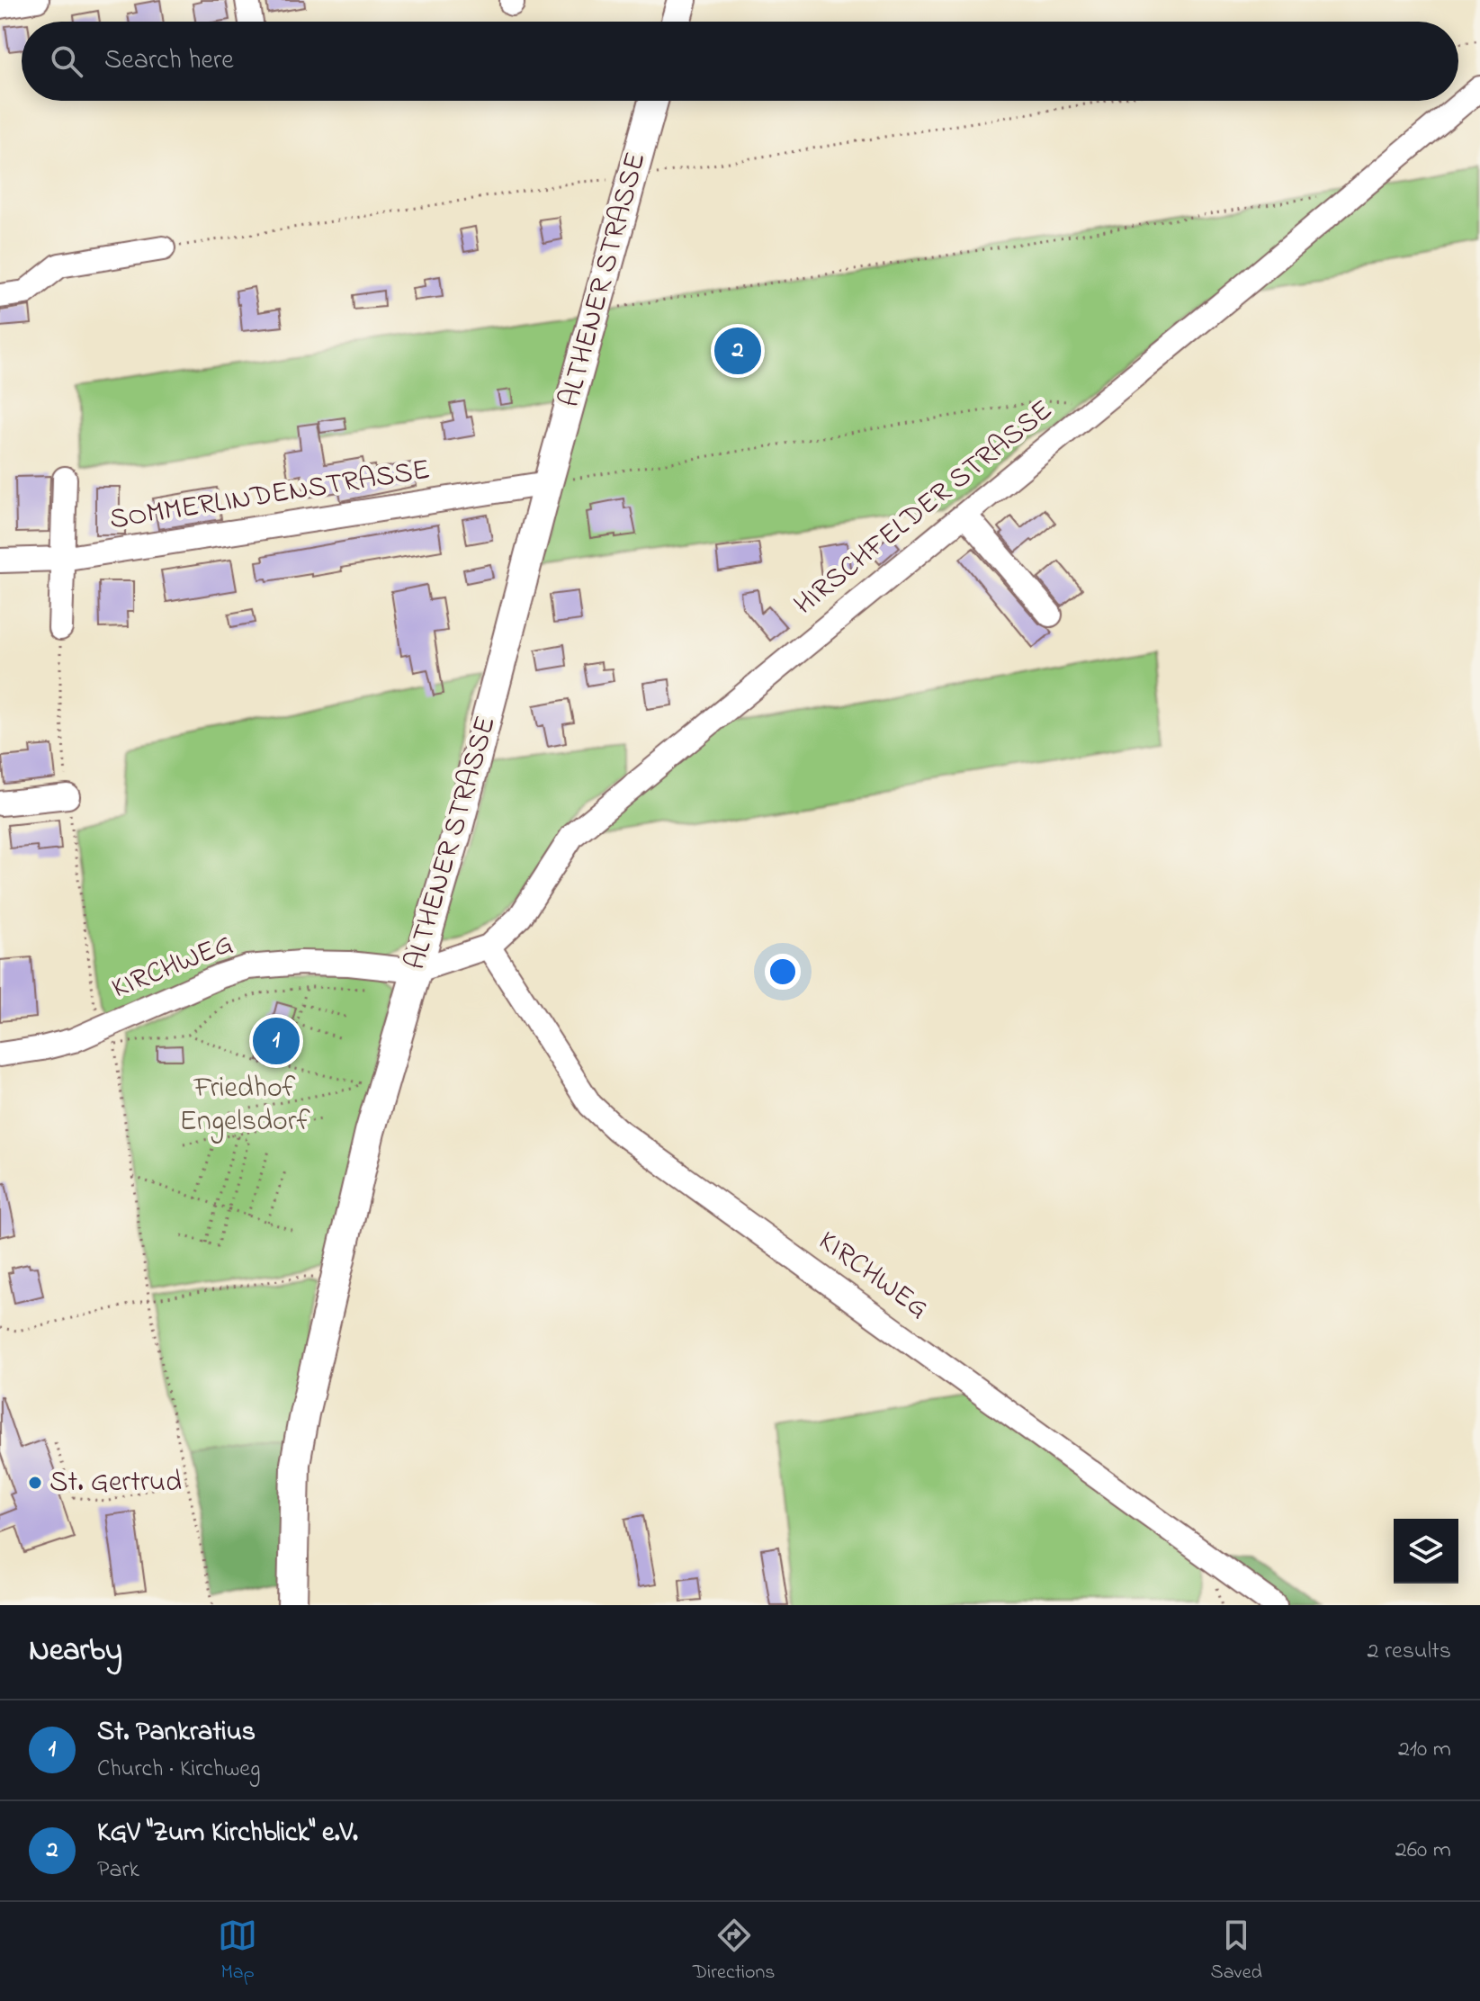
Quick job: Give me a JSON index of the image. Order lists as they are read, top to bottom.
{
  "streets": {
    "main road": ["ALTHENER STRASSE"],
    "street": ["SOMMERLINDENSTRASSE", "HIRSCHFELDER STRASSE", "KIRCHWEG"]
  },
  "crossings": [
    ["ALTHENER STRASSE", "SOMMERLINDENSTRASSE"],
    ["ALTHENER STRASSE", "HIRSCHFELDER STRASSE"],
    ["ALTHENER STRASSE", "KIRCHWEG"],
    ["HIRSCHFELDER STRASSE", "KIRCHWEG"]
  ],
  "parks": ["Friedhof Engelsdorf"],
  "places": ["St. Gertrud"],
  "page": {
    "search": "Search here",
    "pins": ["2", "1"],
    "heading": ["Nearby", "2 results"],
    "list": [
      {
        "mark": "1",
        "name": "St. Pankratius",
        "note": "Church · Kirchweg",
        "value": "210 m"
      },
      {
        "mark": "2",
        "name": "KGV \"Zum Kirchblick\" e.V.",
        "note": "Park",
        "value": "260 m"
      }
    ],
    "nav": ["Map", "Directions", "Saved"]
  }
}
